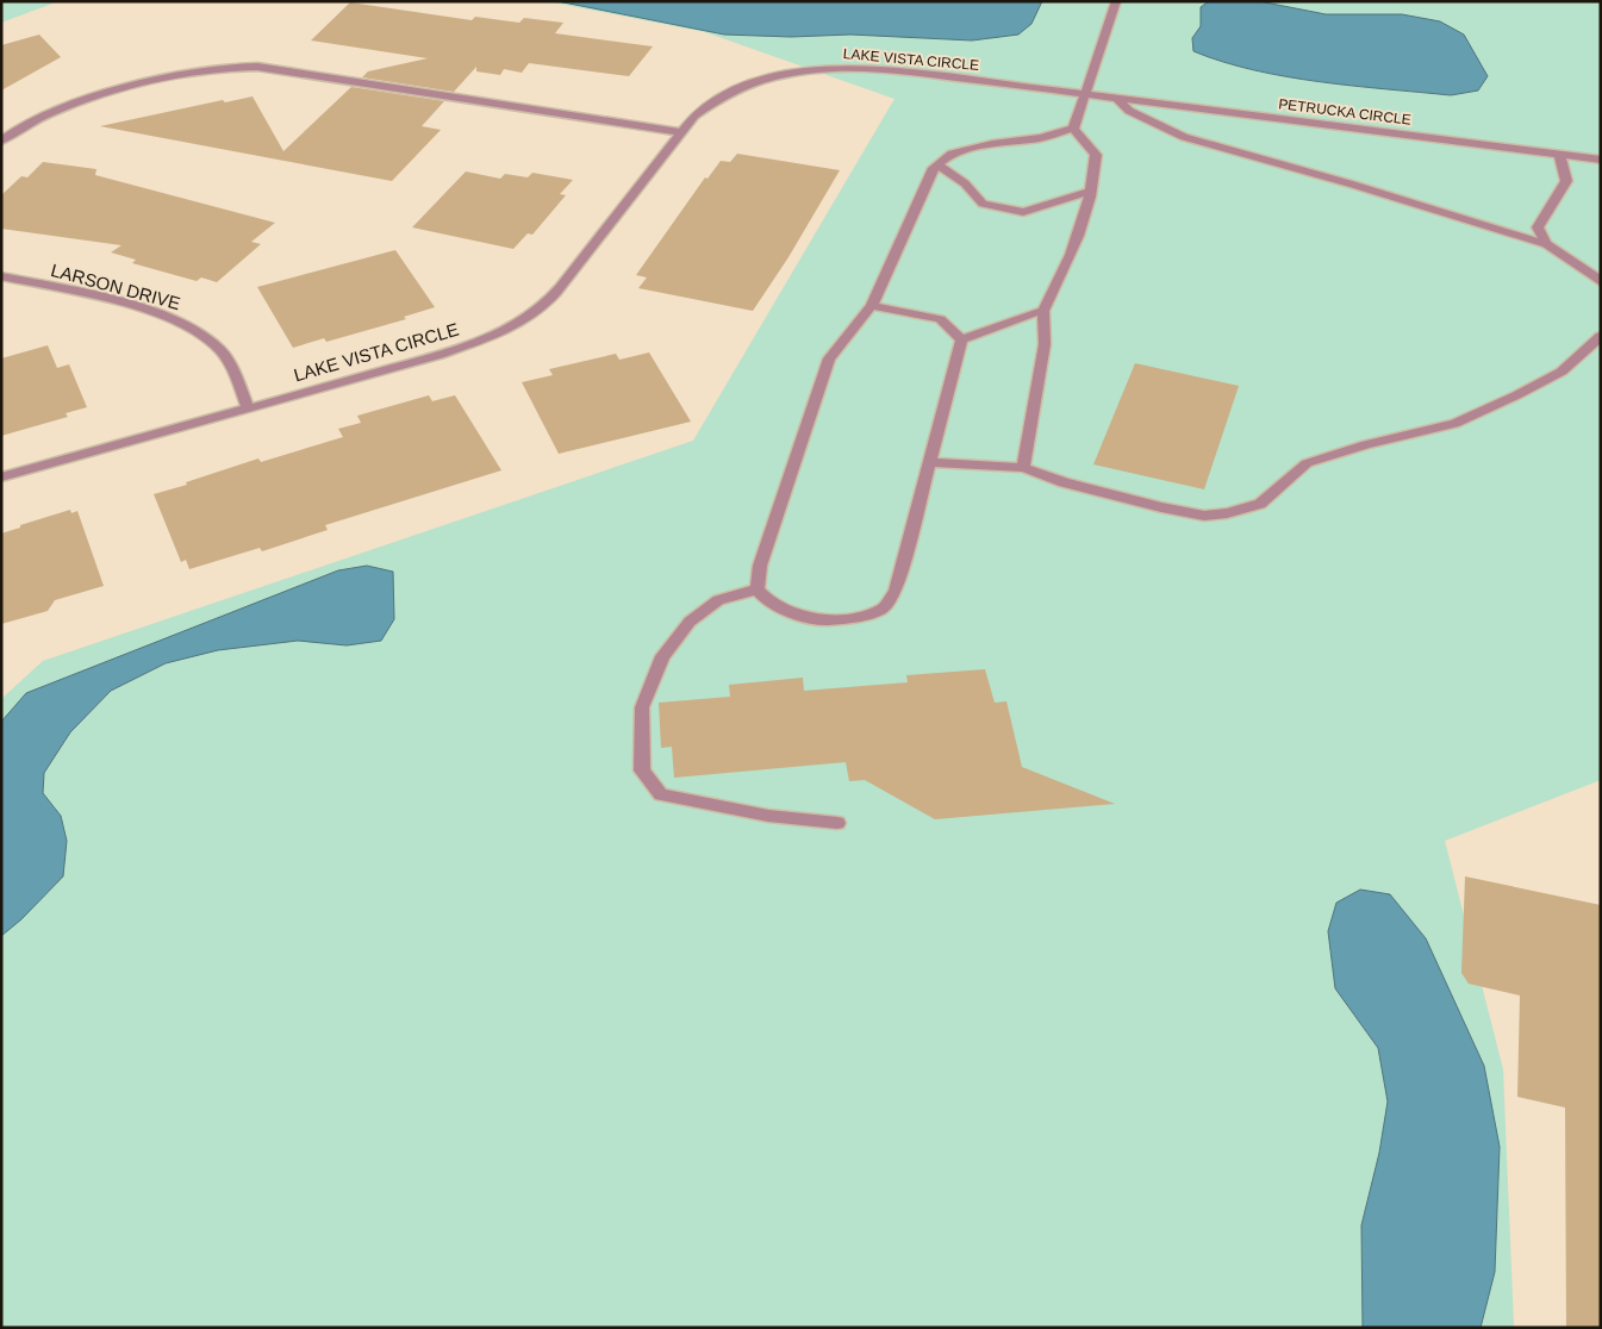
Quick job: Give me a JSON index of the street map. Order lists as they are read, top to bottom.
{
  "streets": {
    "street": ["LAKE VISTA CIRCLE", "PETRUCKA CIRCLE", "LARSON DRIVE"]
  },
  "crossings": [
    ["LAKE VISTA CIRCLE", "PETRUCKA CIRCLE"],
    ["LAKE VISTA CIRCLE", "LARSON DRIVE"]
  ]
}
